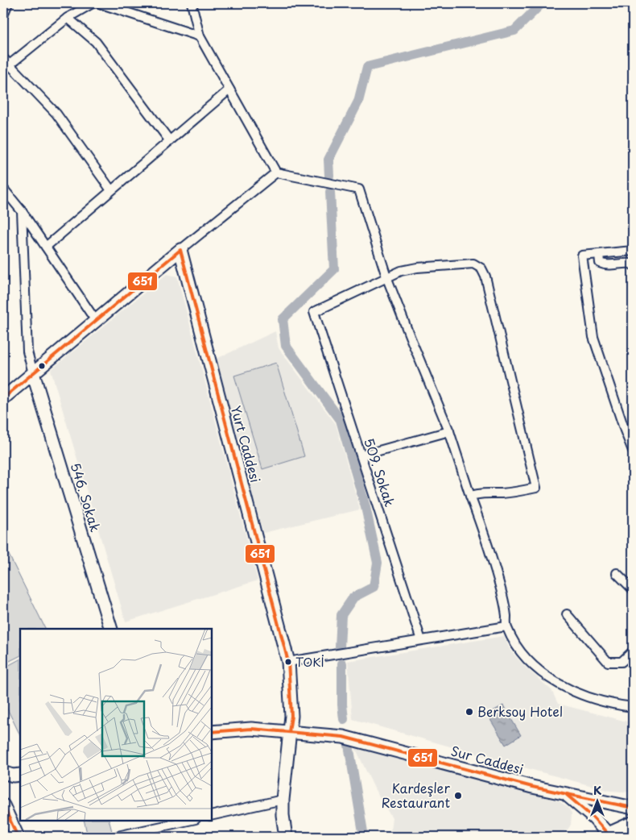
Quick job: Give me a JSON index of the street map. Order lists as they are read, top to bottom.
{
  "streets": {
    "main road": ["Yurt Caddesi", "546. Sokak", "Sur Caddesi"],
    "street": ["509. Sokak"]
  },
  "crossings": [
    ["Yurt Caddesi", "Sur Caddesi"]
  ],
  "places": ["TOKİ", "Berksoy Hotel", "Kardeşler Restaurant"],
  "lines": ["transit line 651"],
  "north": "top"
}
